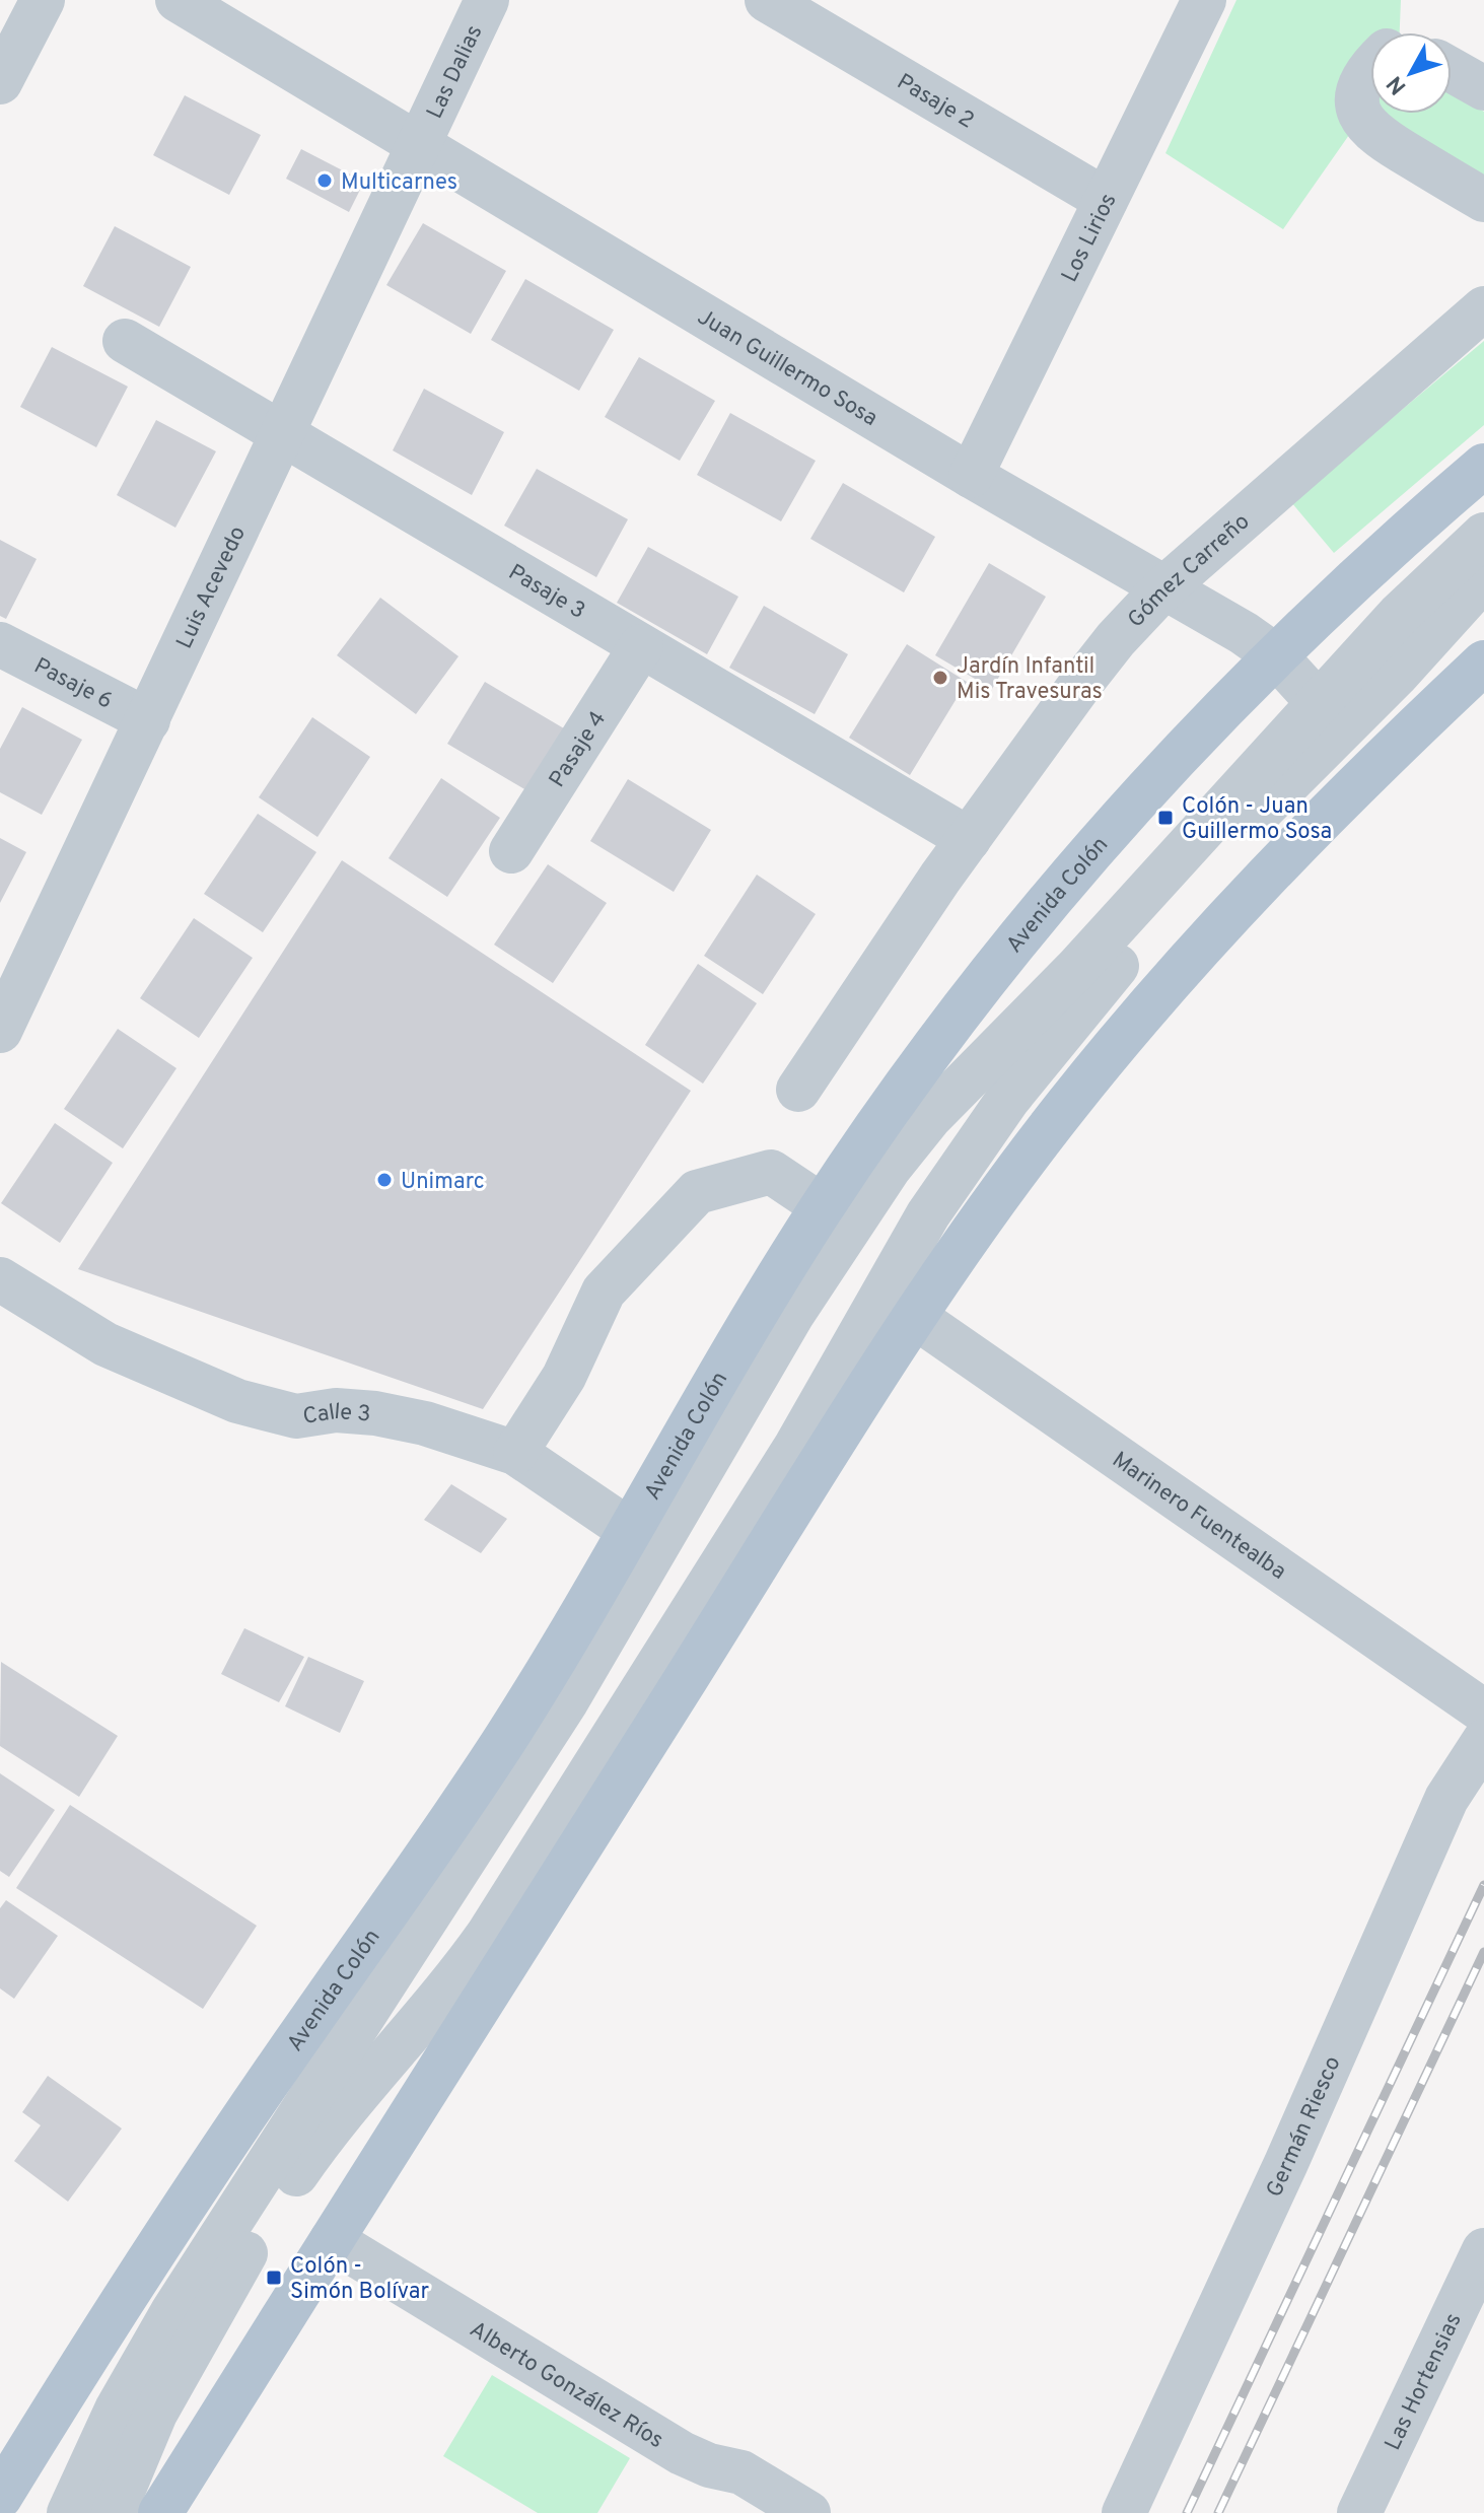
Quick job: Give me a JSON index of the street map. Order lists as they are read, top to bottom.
{
  "streets": {
    "main road": ["Avenida Colón"],
    "street": [
      "Las Dalias",
      "Pasaje 2",
      "Los Lirios",
      "Juan Guillermo Sosa",
      "Gómez Carreño",
      "Luis Acevedo",
      "Pasaje 3",
      "Pasaje 6",
      "Pasaje 4",
      "Calle 3",
      "Marinero Fuentealba",
      "Germán Riesco",
      "Las Hortensias",
      "Alberto González Ríos"
    ]
  },
  "crossings": [
    ["Las Dalias", "Juan Guillermo Sosa"],
    ["Las Dalias", "Luis Acevedo"],
    ["Pasaje 2", "Los Lirios"],
    ["Los Lirios", "Juan Guillermo Sosa"],
    ["Juan Guillermo Sosa", "Gómez Carreño"],
    ["Juan Guillermo Sosa", "Luis Acevedo"],
    ["Juan Guillermo Sosa", "Avenida Colón"],
    ["Gómez Carreño", "Pasaje 3"],
    ["Luis Acevedo", "Pasaje 3"],
    ["Luis Acevedo", "Pasaje 6"],
    ["Pasaje 3", "Pasaje 4"],
    ["Avenida Colón", "Calle 3"]
  ],
  "places": {
    "other": ["Multicarnes", "Jardín Infantil Mis Travesuras", "Unimarc"],
    "transit": ["Colón - Juan Guillermo Sosa", "Colón - Simón Bolívar"]
  },
  "north": "bottom left"
}
